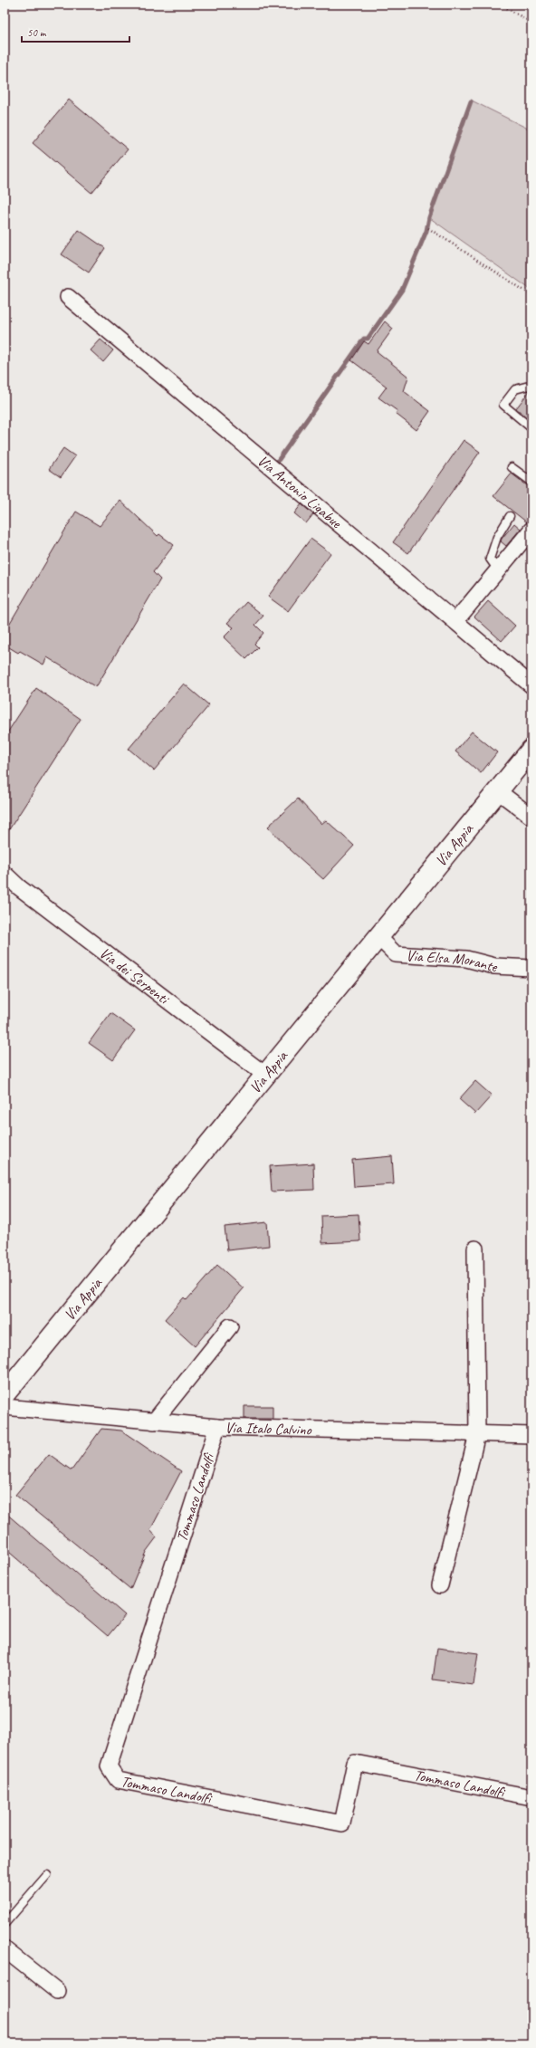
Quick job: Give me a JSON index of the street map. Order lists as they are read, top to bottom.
{
  "streets": {
    "main road": ["Via Appia"],
    "street": [
      "Via Antonio Ligabue",
      "Via Elsa Morante",
      "Via dei Serpenti",
      "Via Italo Calvino",
      "Tommaso Landolfi"
    ]
  },
  "crossings": [
    ["Via Appia", "Via Elsa Morante"],
    ["Via Appia", "Via dei Serpenti"],
    ["Via Italo Calvino", "Tommaso Landolfi"]
  ],
  "scale_bar": "50 m"
}
